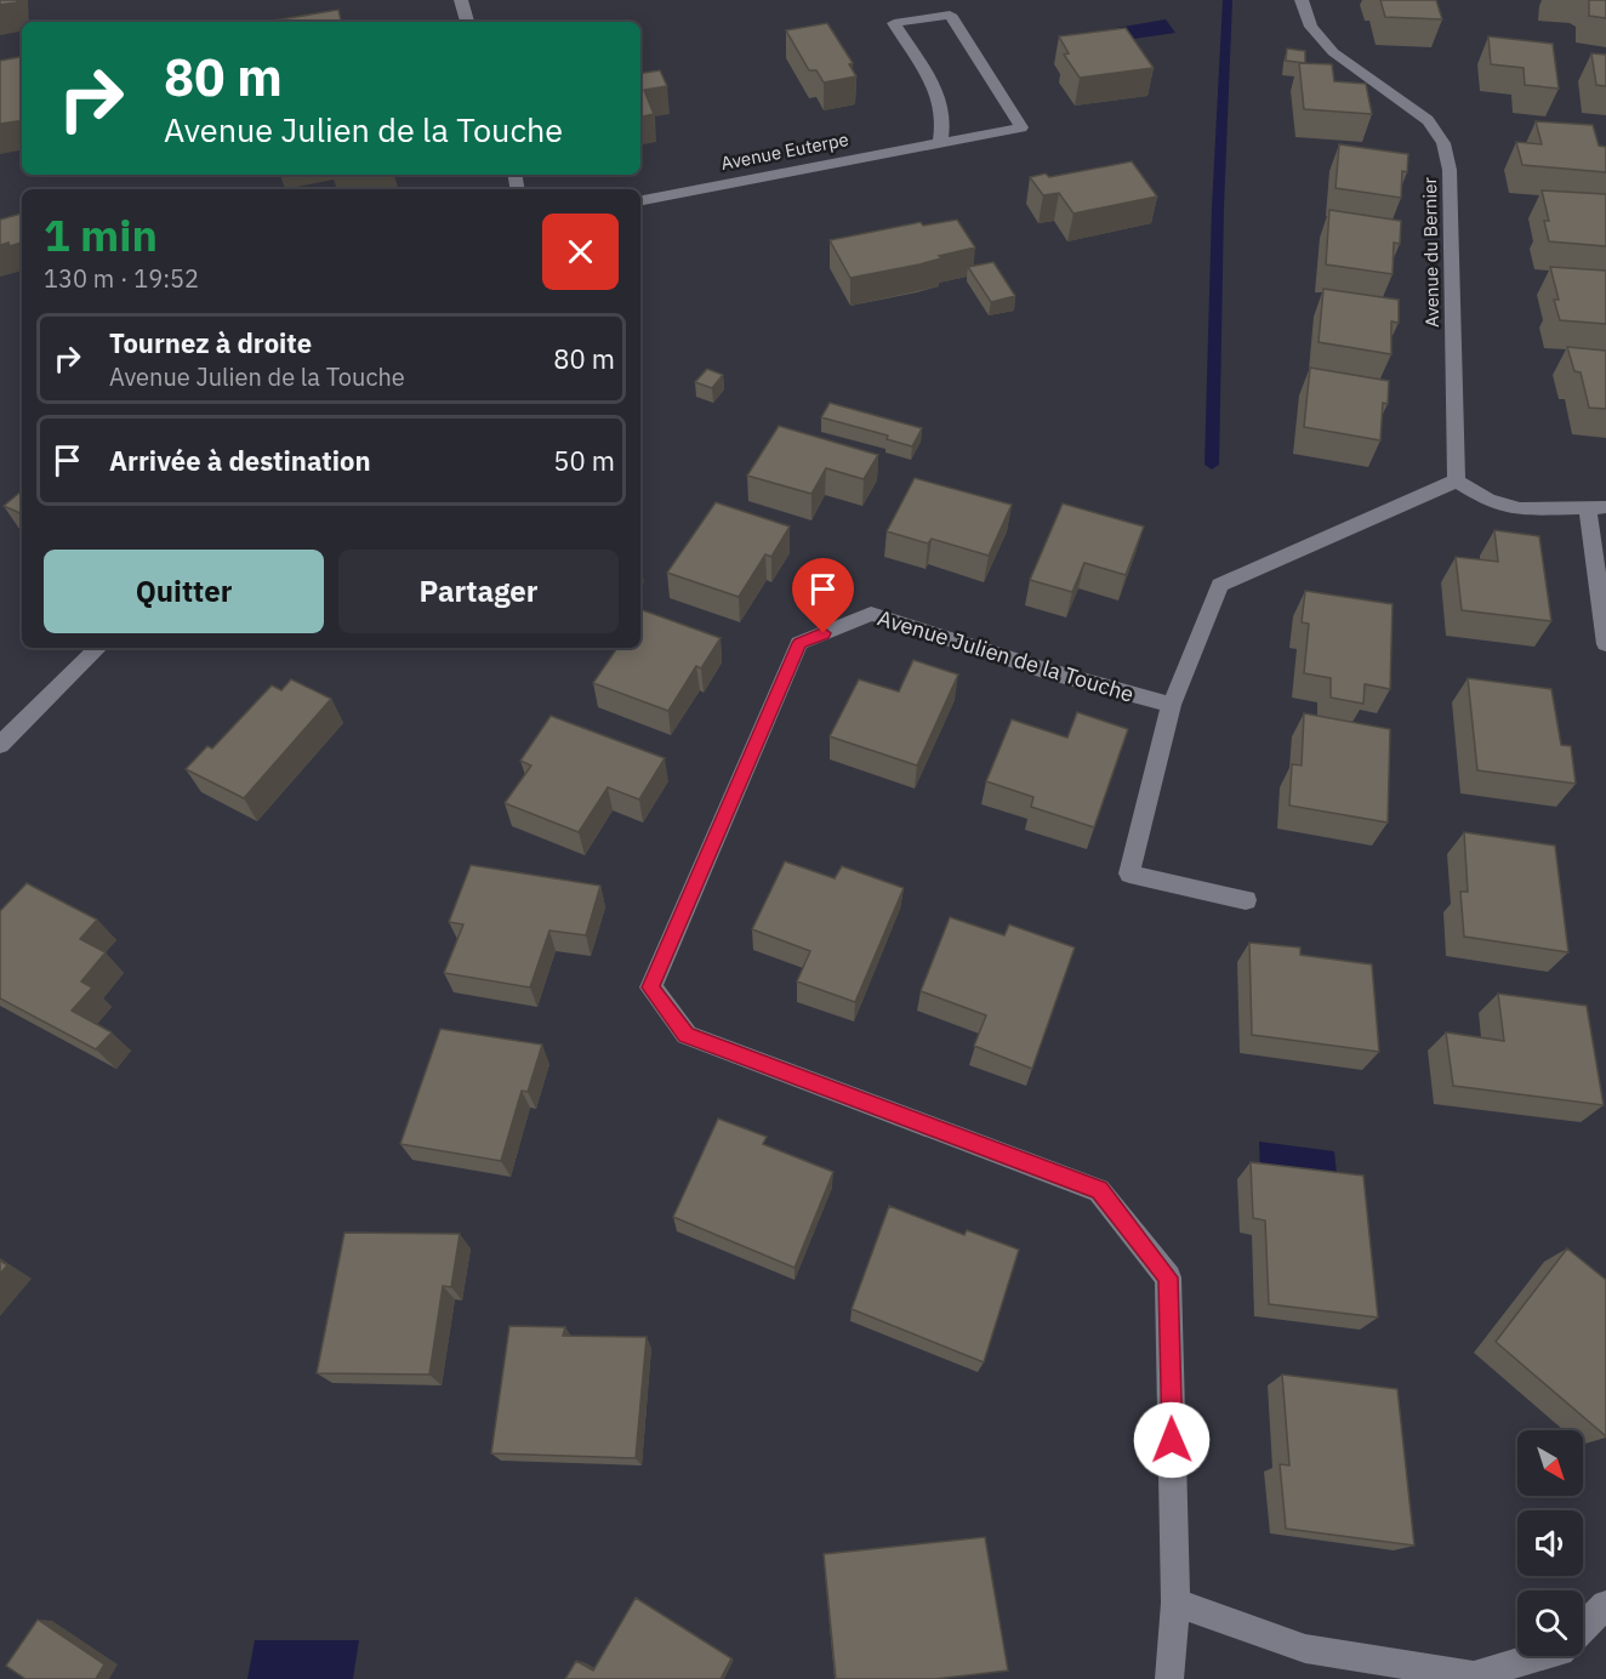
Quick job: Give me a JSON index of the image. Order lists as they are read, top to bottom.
{
  "streets": {
    "street": ["Avenue Euterpe", "Avenue du Bernier", "Avenue Julien de la Touche"]
  },
  "north": "bottom right",
  "page": {
    "turn": ["80 m", "Avenue Julien de la Touche"],
    "heading": ["1 min", "130 m · 19:52"],
    "list": [
      {
        "name": "Tournez à droite",
        "note": "Avenue Julien de la Touche",
        "value": "80 m"
      },
      {
        "name": "Arrivée à destination",
        "value": "50 m"
      }
    ],
    "buttons": ["Quitter", "Partager"]
  }
}
